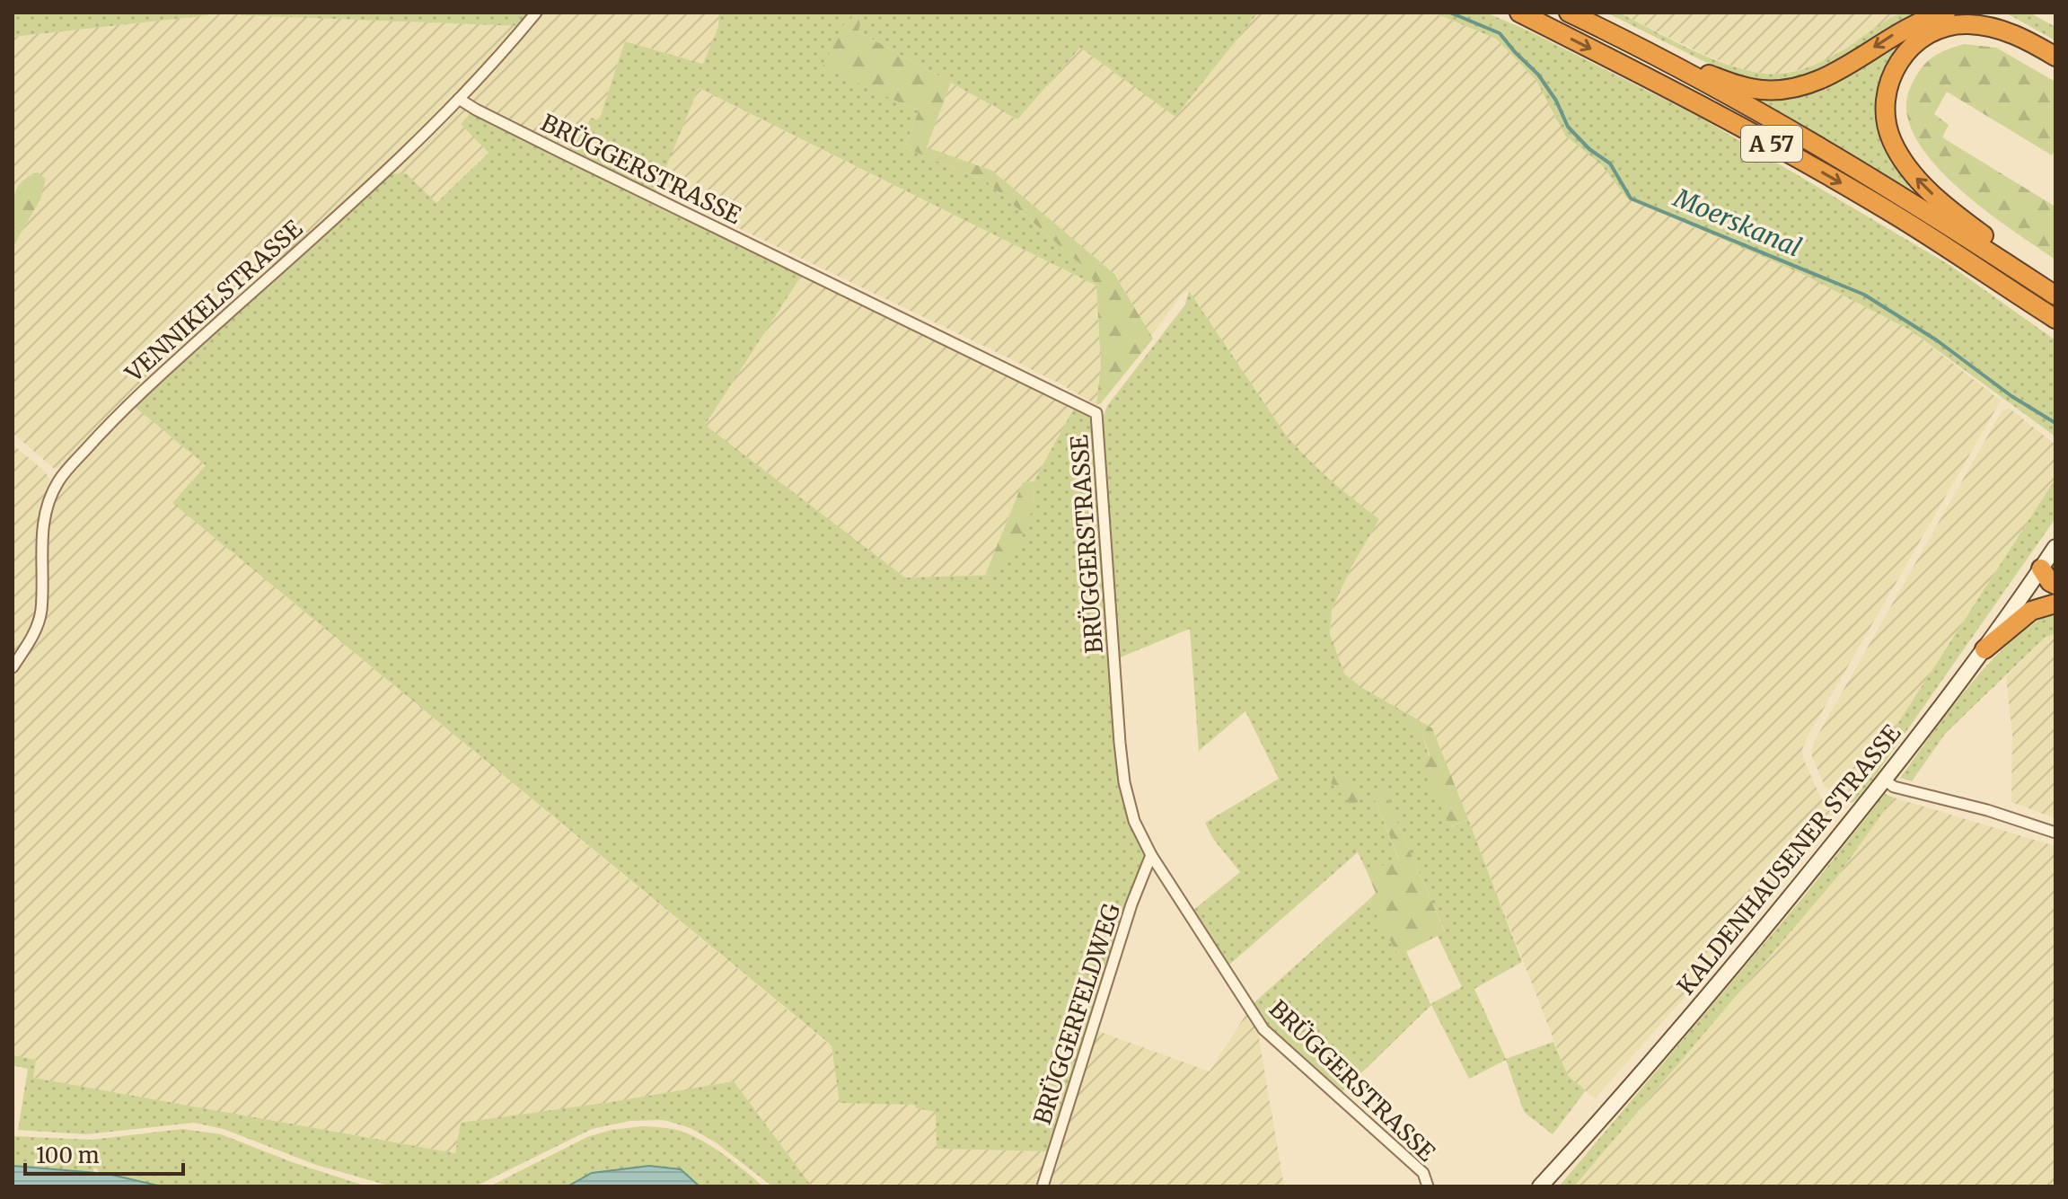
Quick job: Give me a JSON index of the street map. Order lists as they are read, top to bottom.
{
  "streets": {
    "highway": ["A 57"],
    "main road": ["KALDENHAUSENER STRASSE"],
    "street": ["BRÜGGERSTRASSE", "VENNIKELSTRASSE", "BRÜGGERFELDWEG"]
  },
  "crossings": [
    ["BRÜGGERSTRASSE", "VENNIKELSTRASSE"],
    ["BRÜGGERSTRASSE", "BRÜGGERFELDWEG"]
  ],
  "water": ["Moerskanal"],
  "scale_bar": "100 m"
}
